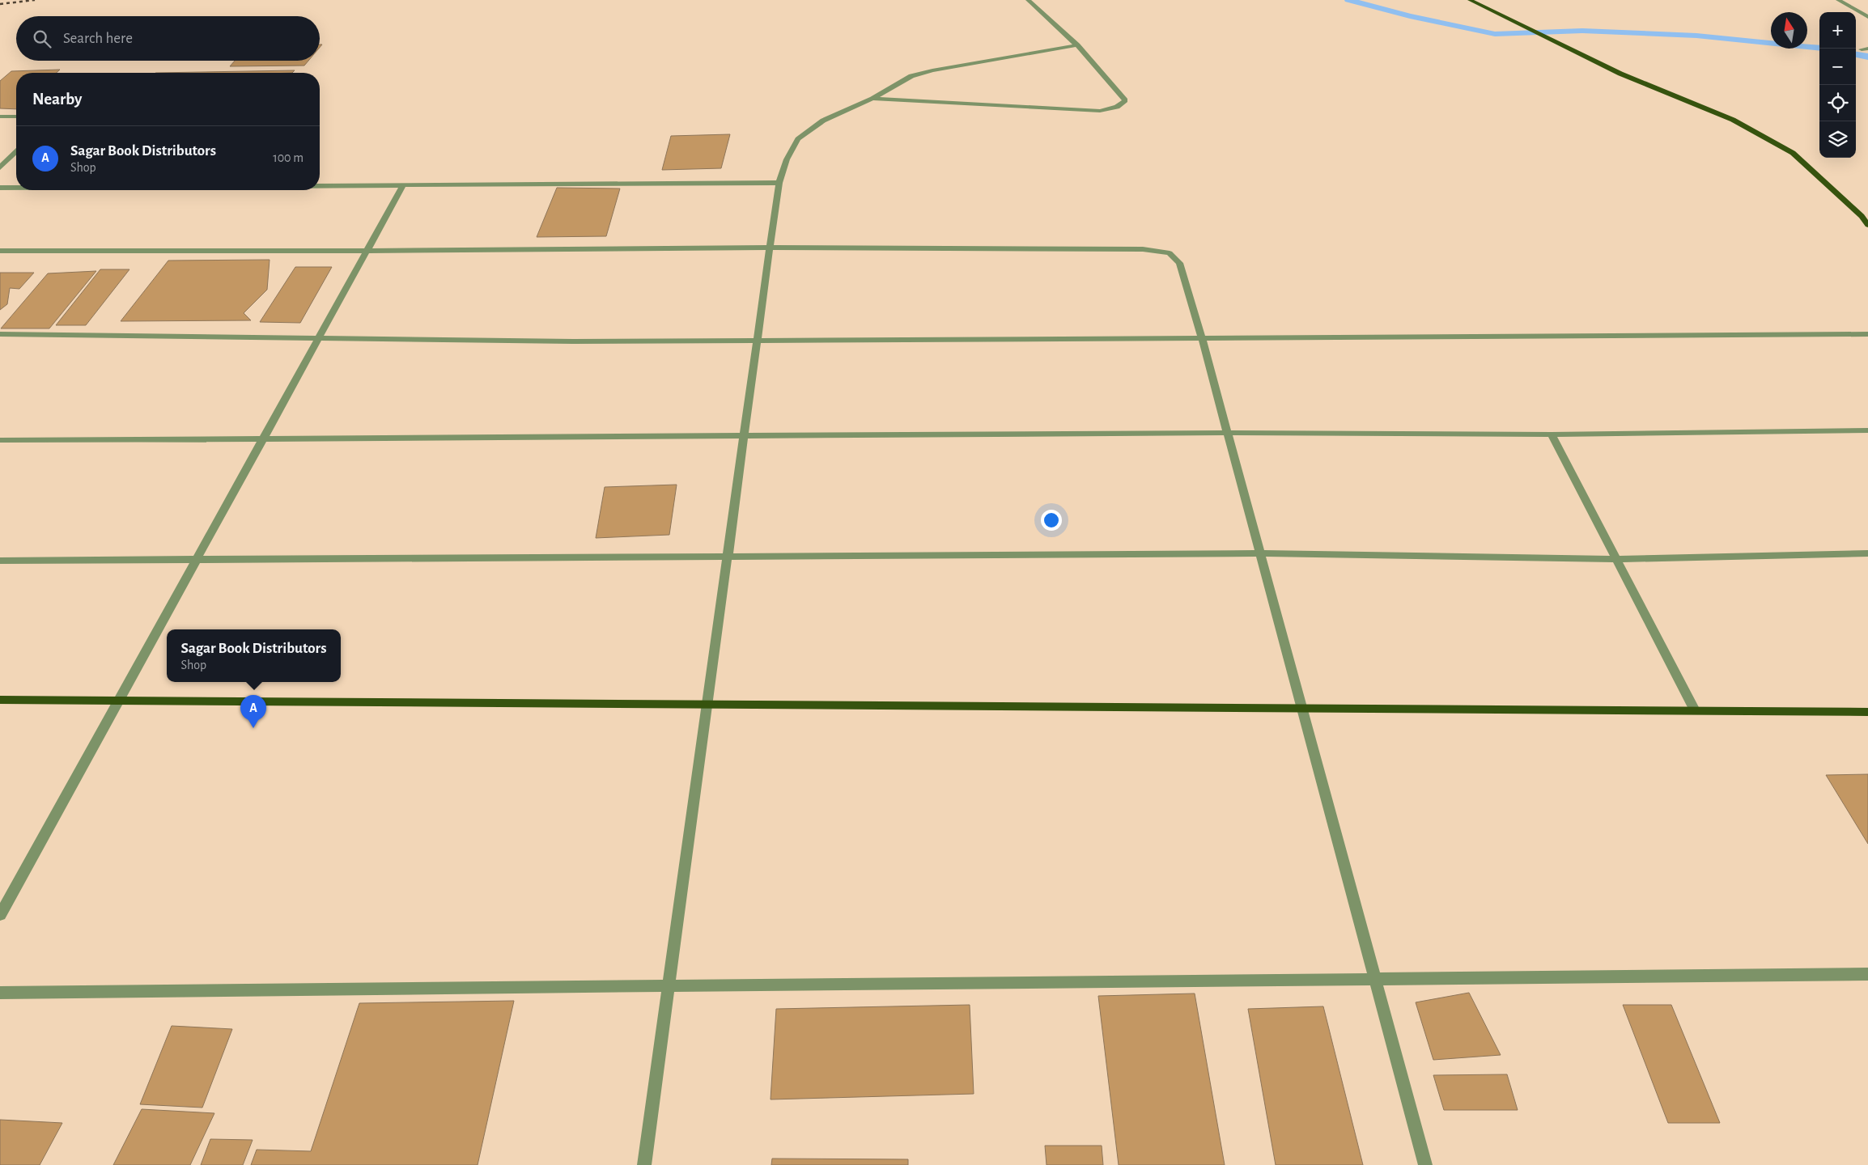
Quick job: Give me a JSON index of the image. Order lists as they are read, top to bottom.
{
  "north": "top",
  "page": {
    "map_buttons": ["+", "−"],
    "search": "Search here",
    "heading": "Nearby",
    "list": [
      {
        "mark": "A",
        "name": "Sagar Book Distributors",
        "note": "Shop",
        "value": "100 m"
      }
    ],
    "popup": ["Sagar Book Distributors", "Shop"],
    "pins": "A"
  }
}
